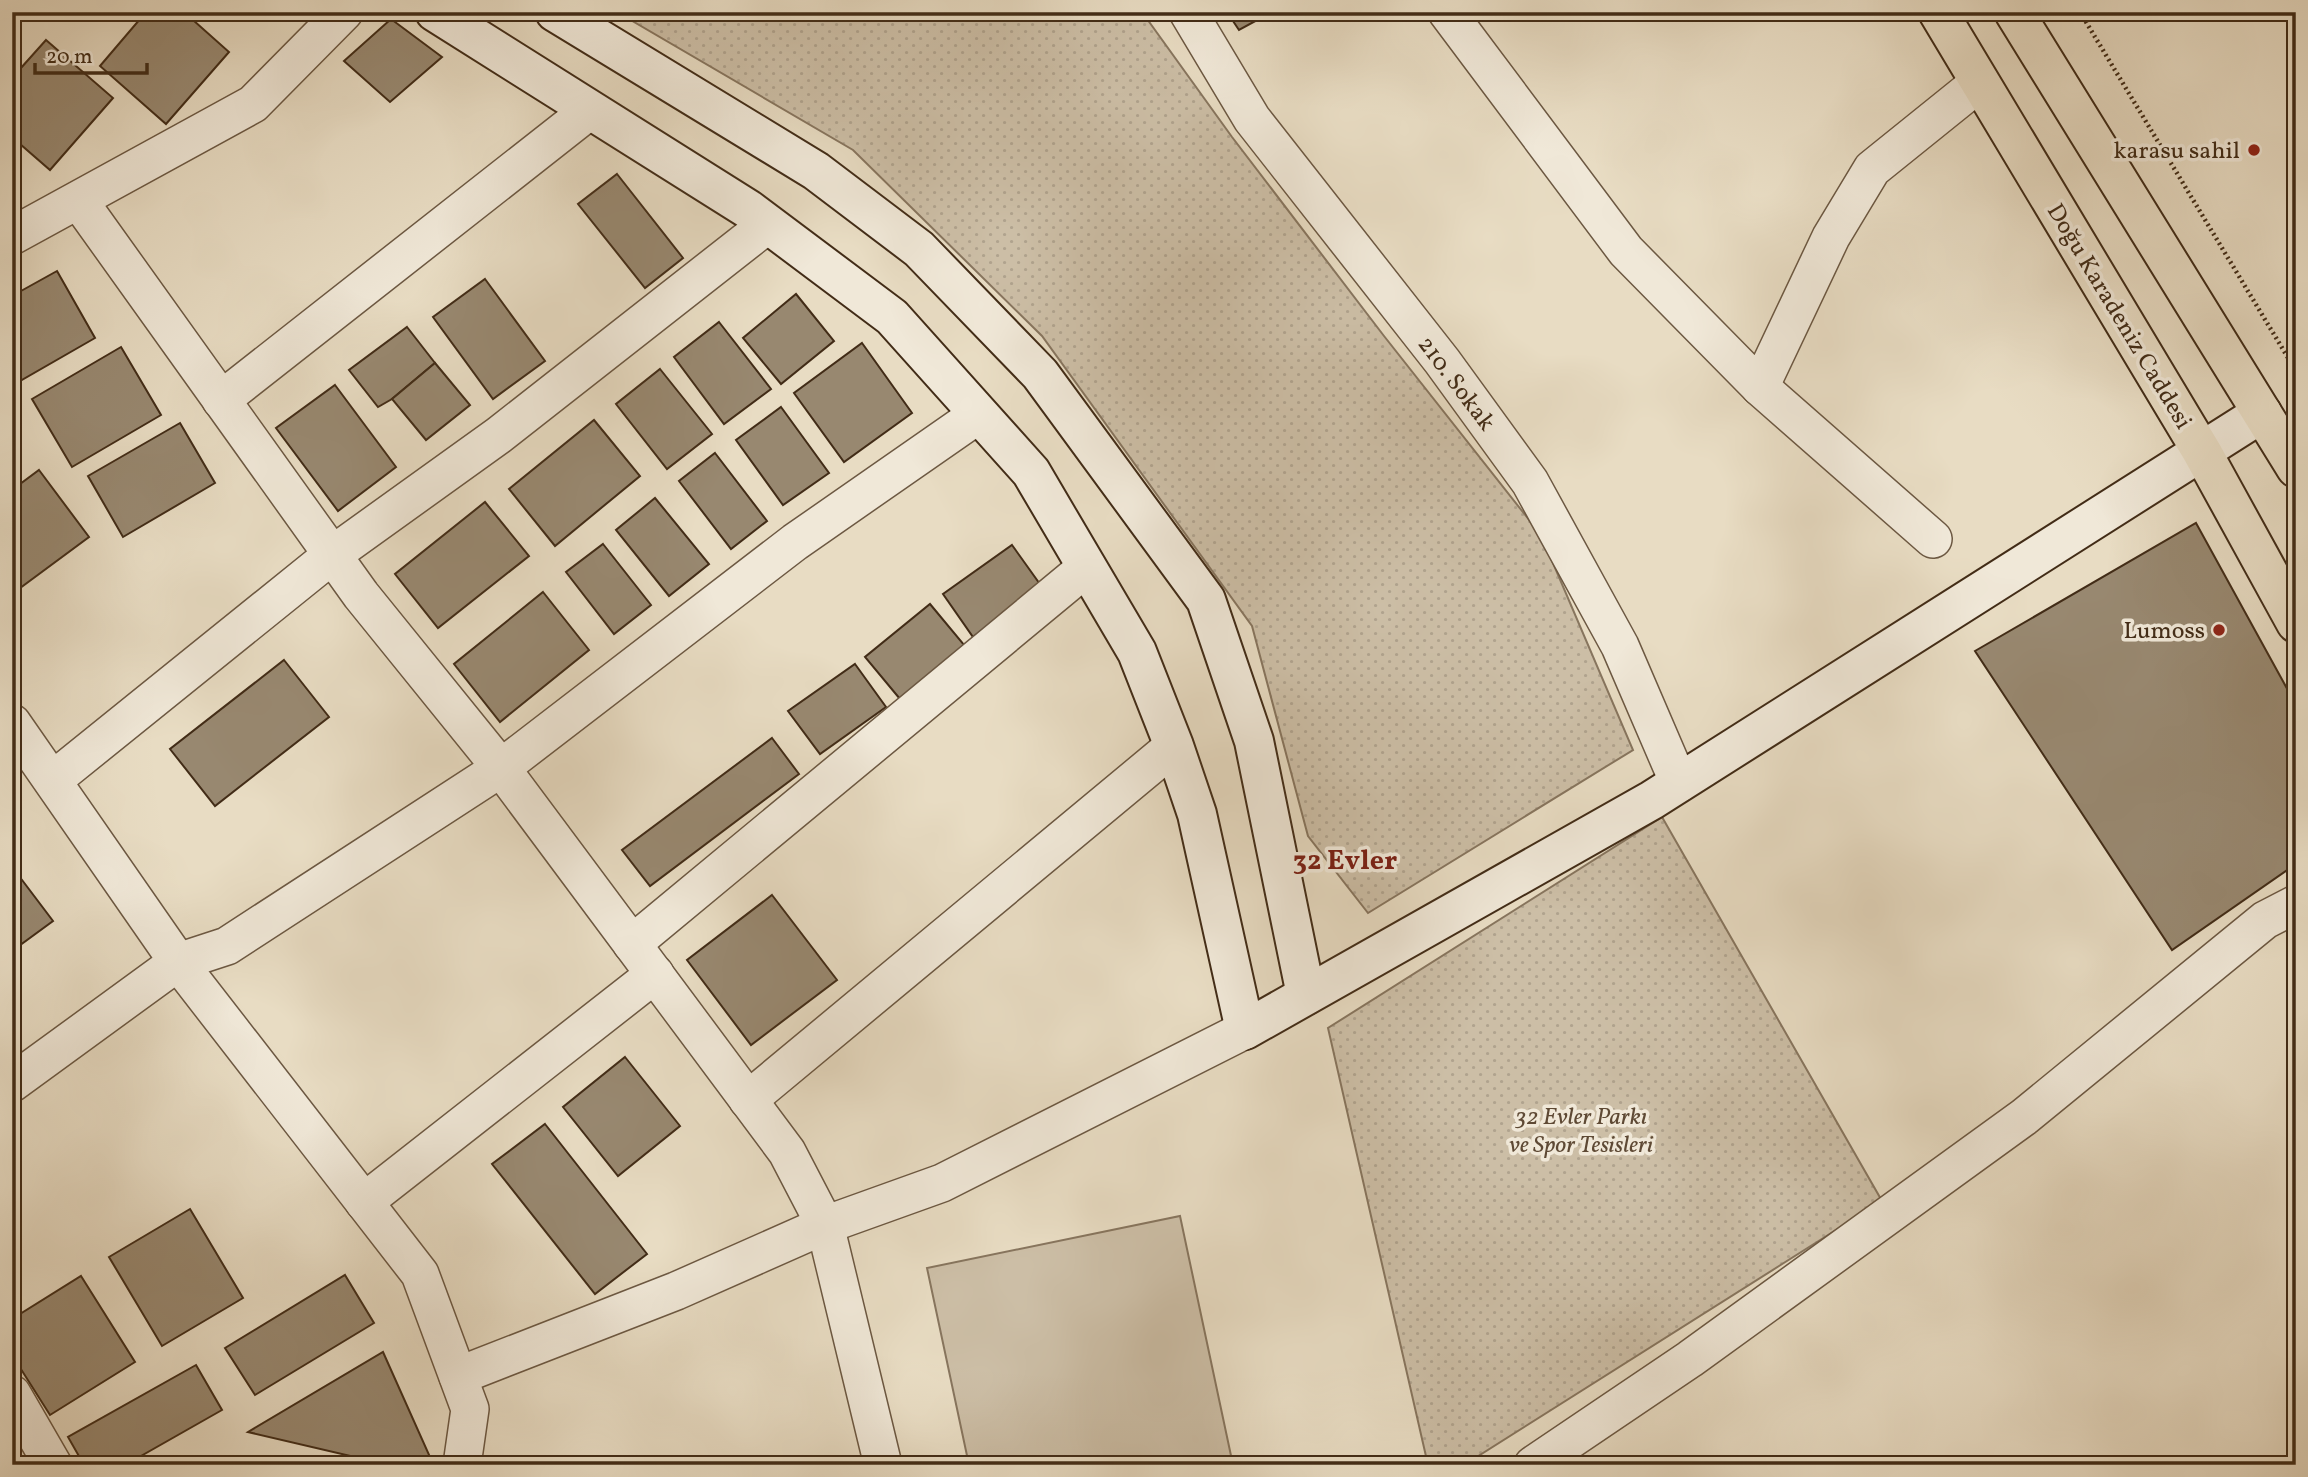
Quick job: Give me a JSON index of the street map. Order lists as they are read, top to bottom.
{
  "streets": {
    "main road": ["Doğu Karadeniz Caddesi"],
    "street": ["210. Sokak"]
  },
  "districts": ["32 Evler"],
  "parks": ["32 Evler Parkı ve Spor Tesisleri"],
  "places": ["karasu sahil", "Lumoss"],
  "scale_bar": "20 m"
}
